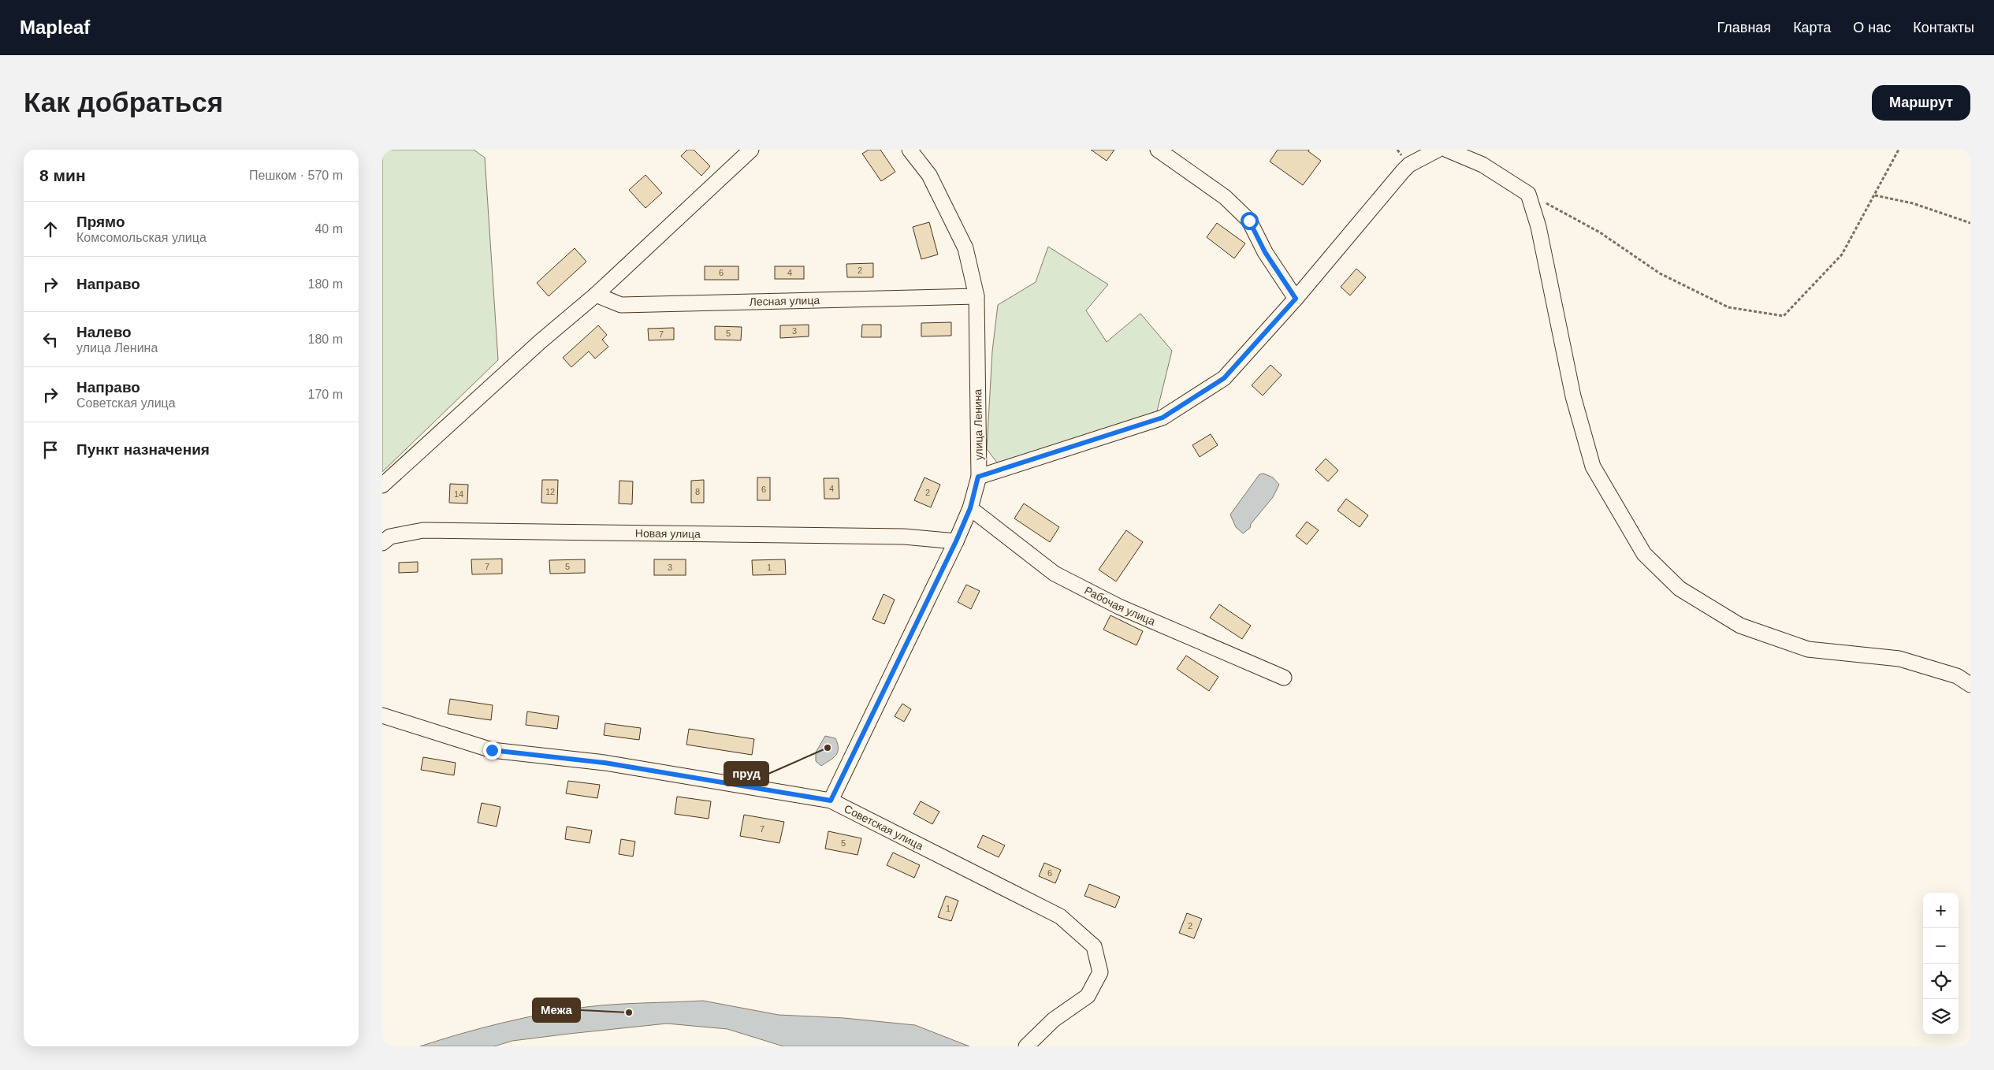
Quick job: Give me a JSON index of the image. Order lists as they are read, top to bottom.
{
  "streets": {
    "street": [
      "Лесная улица",
      "улица Ленина",
      "Новая улица",
      "Рабочая улица",
      "Советская улица"
    ]
  },
  "crossings": [
    ["Лесная улица", "улица Ленина"],
    ["улица Ленина", "Новая улица"],
    ["улица Ленина", "Рабочая улица"],
    ["улица Ленина", "Советская улица"]
  ],
  "places": ["пруд", "Межа"],
  "house_numbers": [
    "2",
    "6",
    "4",
    "3",
    "5",
    "7",
    "4",
    "6",
    "12",
    "8",
    "2",
    "14",
    "7",
    "5",
    "3",
    "1",
    "7",
    "5",
    "6",
    "1",
    "2"
  ],
  "page": {
    "header": "Mapleaf",
    "nav": [
      "Главная",
      "Карта",
      "О нас",
      "Контакты"
    ],
    "buttons": "Маршрут",
    "title": "Как добраться",
    "heading": ["8 мин", "Пешком · 570 m"],
    "list": [
      ["Прямо", "Комсомольская улица", "40 m"],
      ["Направо", "180 m"],
      ["Налево", "улица Ленина", "180 m"],
      ["Направо", "Советская улица", "170 m"],
      "Пункт назначения"
    ],
    "map_buttons": ["+", "−"]
  }
}
